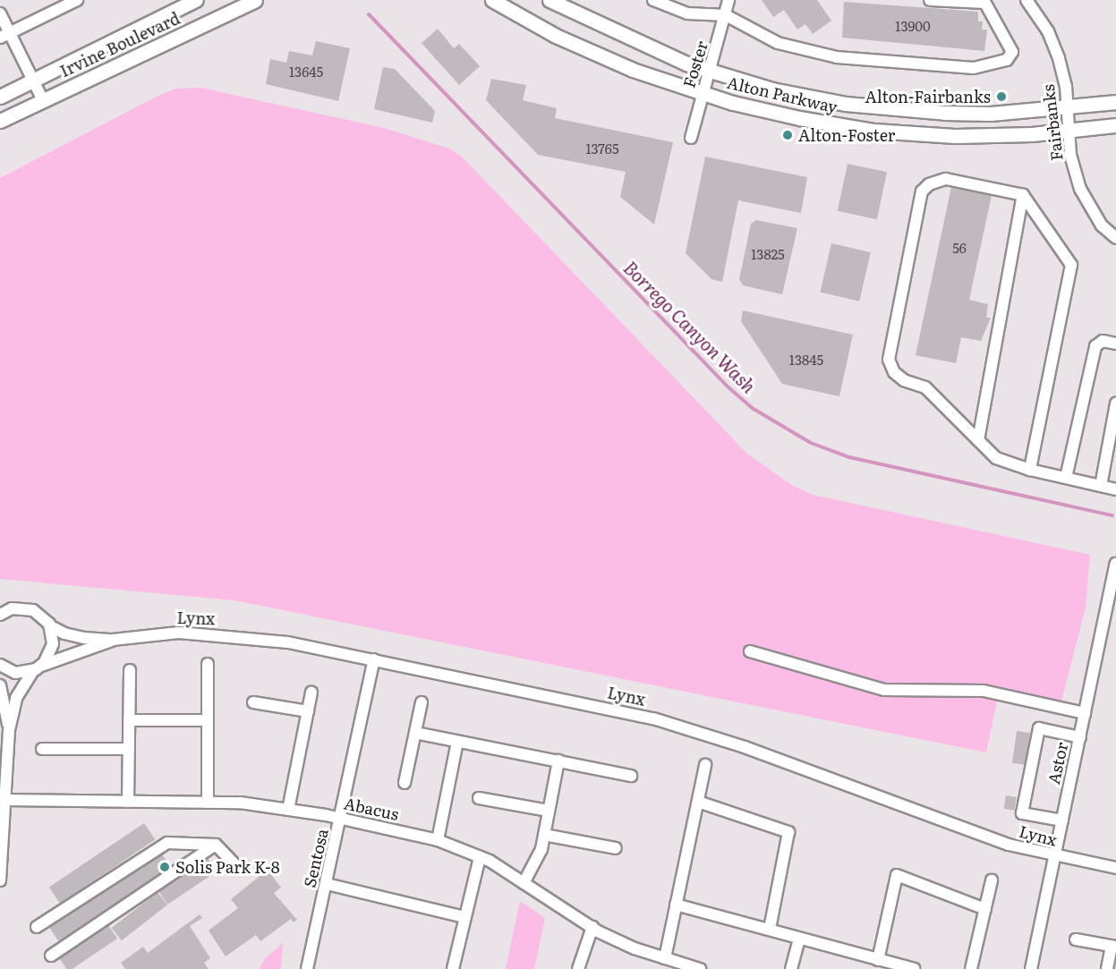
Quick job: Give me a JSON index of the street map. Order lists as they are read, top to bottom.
{
  "streets": {
    "main road": ["Irvine Boulevard", "Alton Parkway"],
    "street": [
      "Foster",
      "Fairbanks",
      "Lynx",
      "Astor",
      "Abacus",
      "Sentosa"
    ]
  },
  "crossings": [
    ["Foster", "Alton Parkway"],
    ["Alton Parkway", "Fairbanks"],
    ["Lynx", "Astor"],
    ["Lynx", "Sentosa"],
    ["Abacus", "Sentosa"]
  ],
  "water": ["Borrego Canyon Wash"],
  "places": ["Alton-Fairbanks", "Alton-Foster", "Solis Park K-8"],
  "house_numbers": [
    "13900",
    "13645",
    "13765",
    "56",
    "13825",
    "13845"
  ]
}
